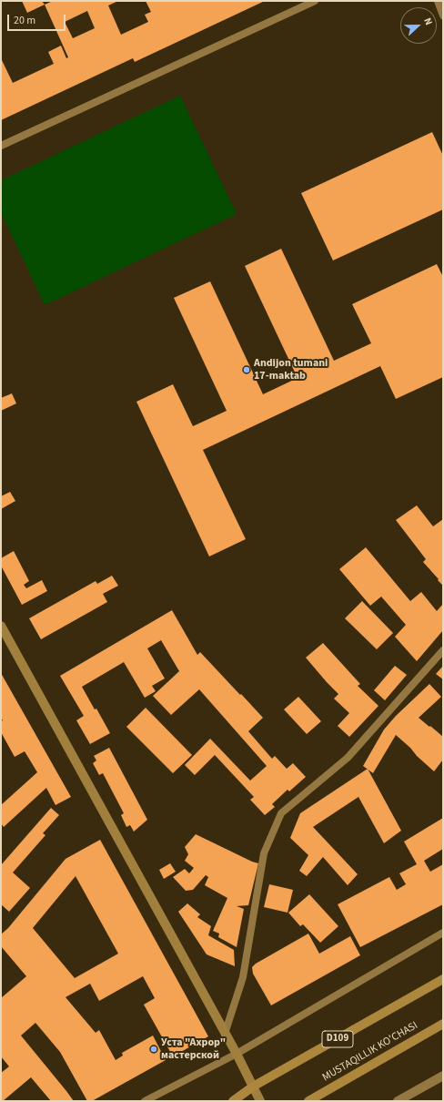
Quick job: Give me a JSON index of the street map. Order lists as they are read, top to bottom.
{
  "streets": {
    "main road": ["D109", "MUSTAQILLIK KO'CHASI"]
  },
  "places": ["Andijon tumani 17-maktab", "Уста \"Ахрор\" мастерской"],
  "scale_bar": "20 m",
  "north": "right"
}
